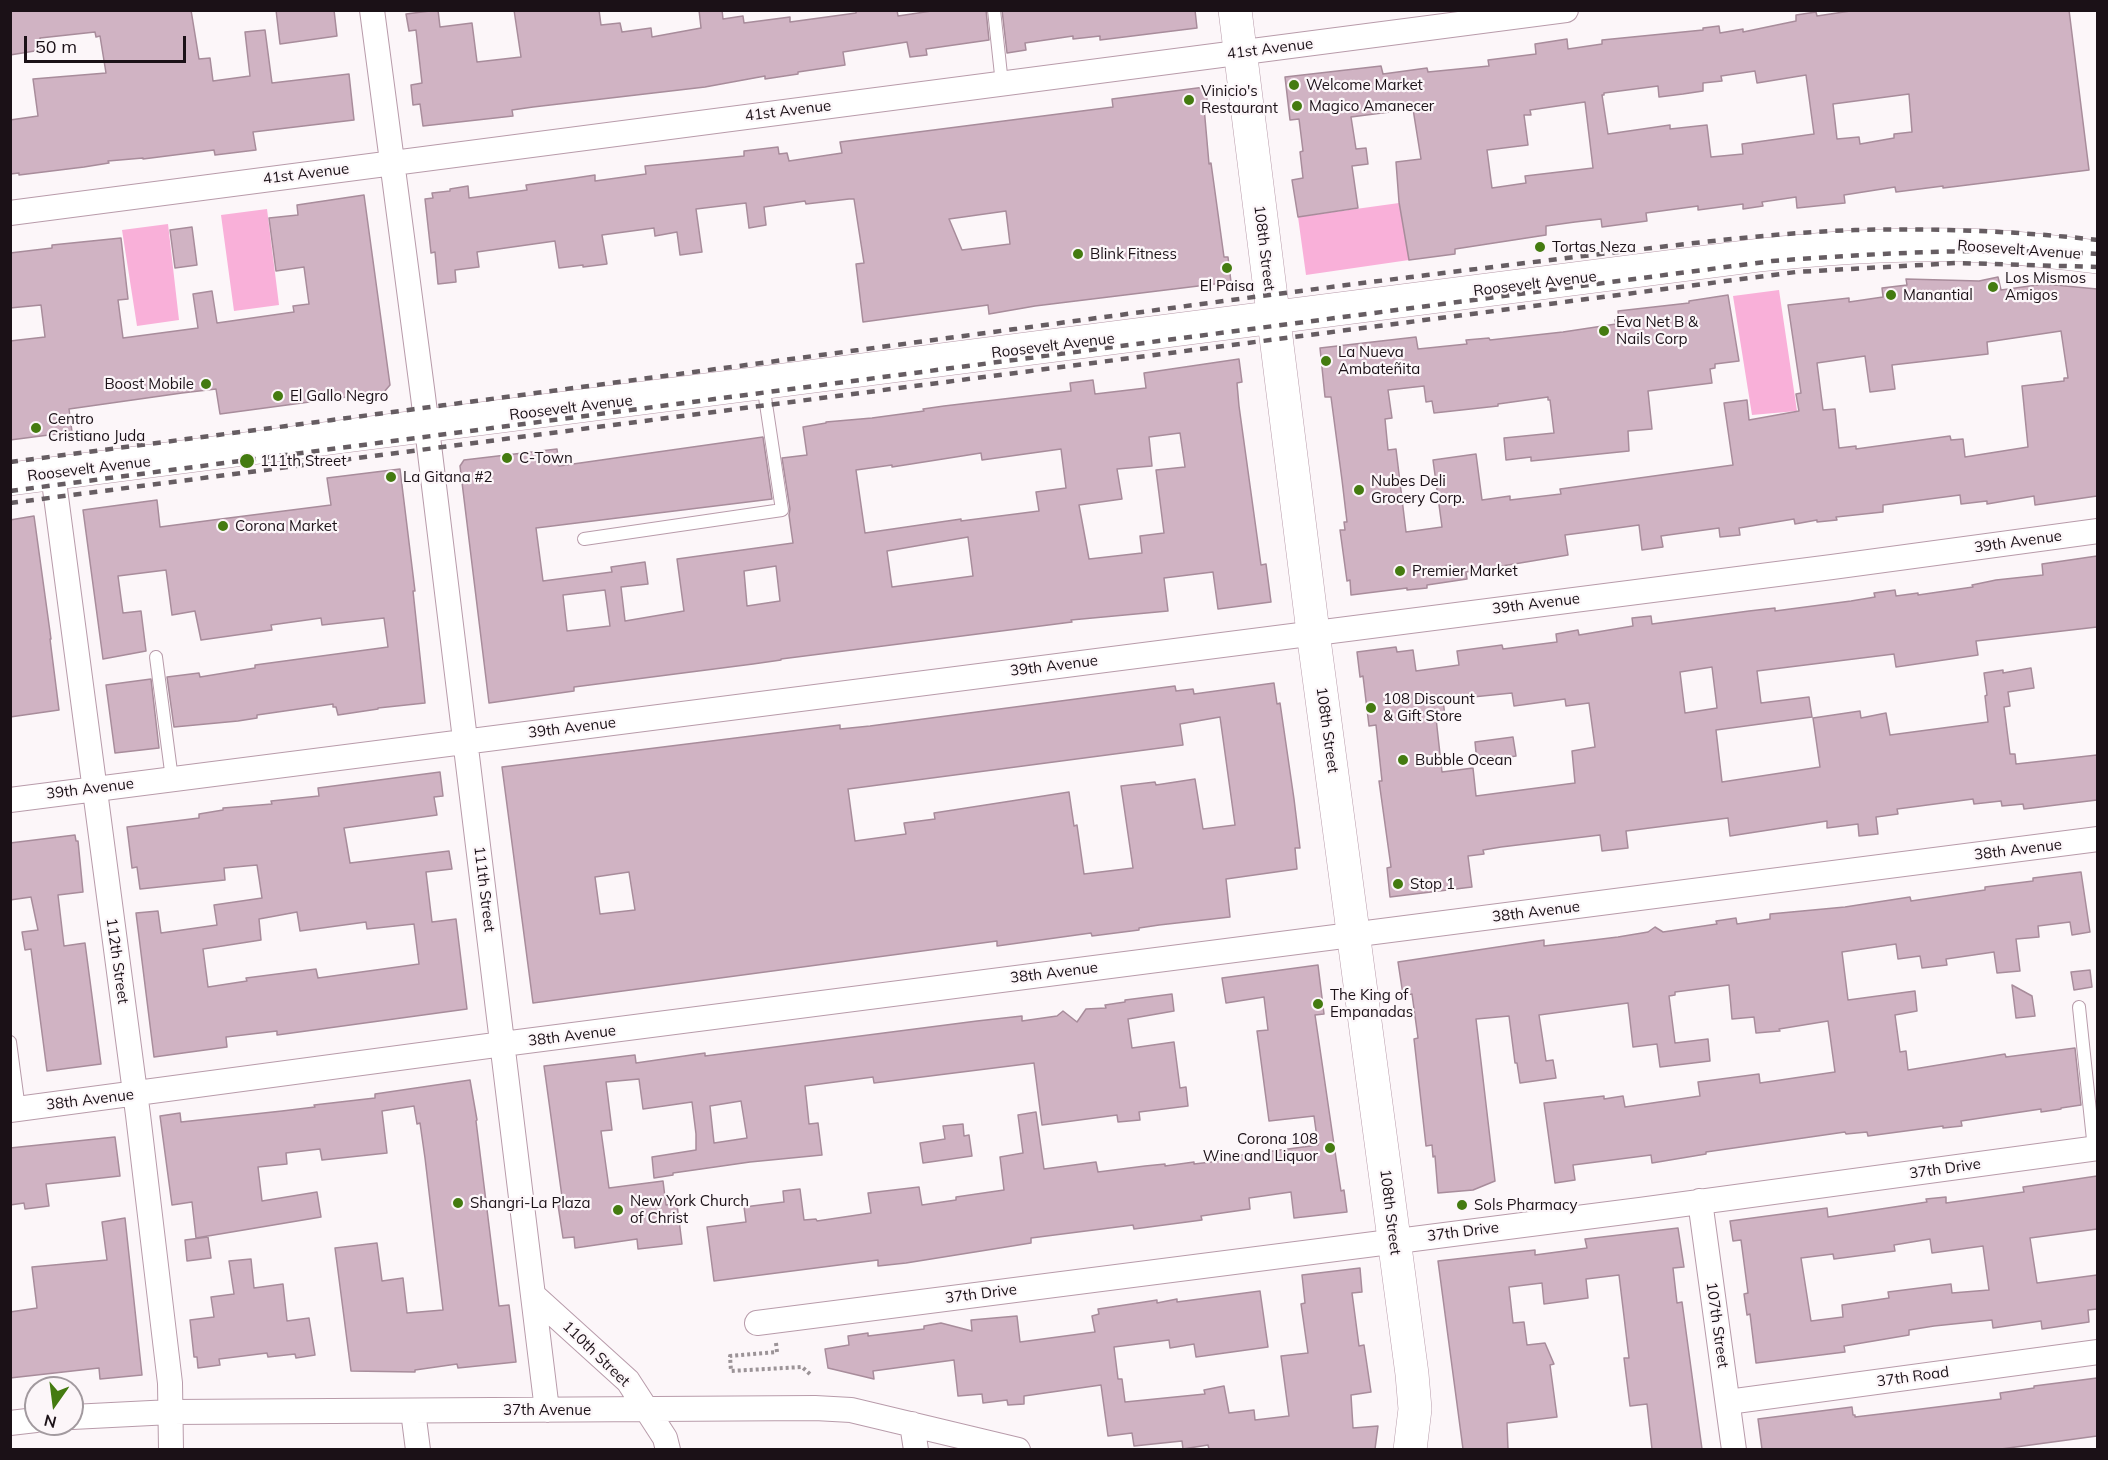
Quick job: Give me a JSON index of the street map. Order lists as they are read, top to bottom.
{
  "streets": {
    "main road": ["108th Street", "Roosevelt Avenue"],
    "street": [
      "41st Avenue",
      "39th Avenue",
      "38th Avenue",
      "111th Street",
      "112th Street",
      "37th Drive",
      "107th Street",
      "110th Street",
      "37th Road",
      "37th Avenue"
    ]
  },
  "crossings": [
    ["41st Avenue", "108th Street"],
    ["41st Avenue", "111th Street"],
    ["108th Street", "Roosevelt Avenue"],
    ["108th Street", "39th Avenue"],
    ["108th Street", "38th Avenue"],
    ["108th Street", "37th Drive"],
    ["Roosevelt Avenue", "111th Street"],
    ["Roosevelt Avenue", "112th Street"],
    ["39th Avenue", "111th Street"],
    ["39th Avenue", "112th Street"],
    ["38th Avenue", "111th Street"],
    ["38th Avenue", "112th Street"],
    ["111th Street", "110th Street"],
    ["111th Street", "37th Avenue"],
    ["112th Street", "37th Avenue"],
    ["37th Drive", "107th Street"],
    ["107th Street", "37th Road"],
    ["110th Street", "37th Avenue"]
  ],
  "places": [
    "Welcome Market",
    "Vinicio's Restaurant",
    "Magico Amanecer",
    "Tortas Neza",
    "Blink Fitness",
    "El Paisa",
    "Los Mismos Amigos",
    "Manantial",
    "Eva Net B & Nails Corp",
    "La Nueva Ambateñita",
    "Boost Mobile",
    "El Gallo Negro",
    "Centro Cristiano Juda",
    "C-Town",
    "111th Street",
    "La Gitana #2",
    "Nubes Deli Grocery Corp.",
    "Corona Market",
    "Premier Market",
    "108 Discount & Gift Store",
    "Bubble Ocean",
    "Stop 1",
    "The King of Empanadas",
    "Corona 108 Wine and Liquor",
    "Shangri-La Plaza",
    "Sols Pharmacy",
    "New York Church of Christ"
  ],
  "scale_bar": "50 m",
  "north": "bottom"
}
